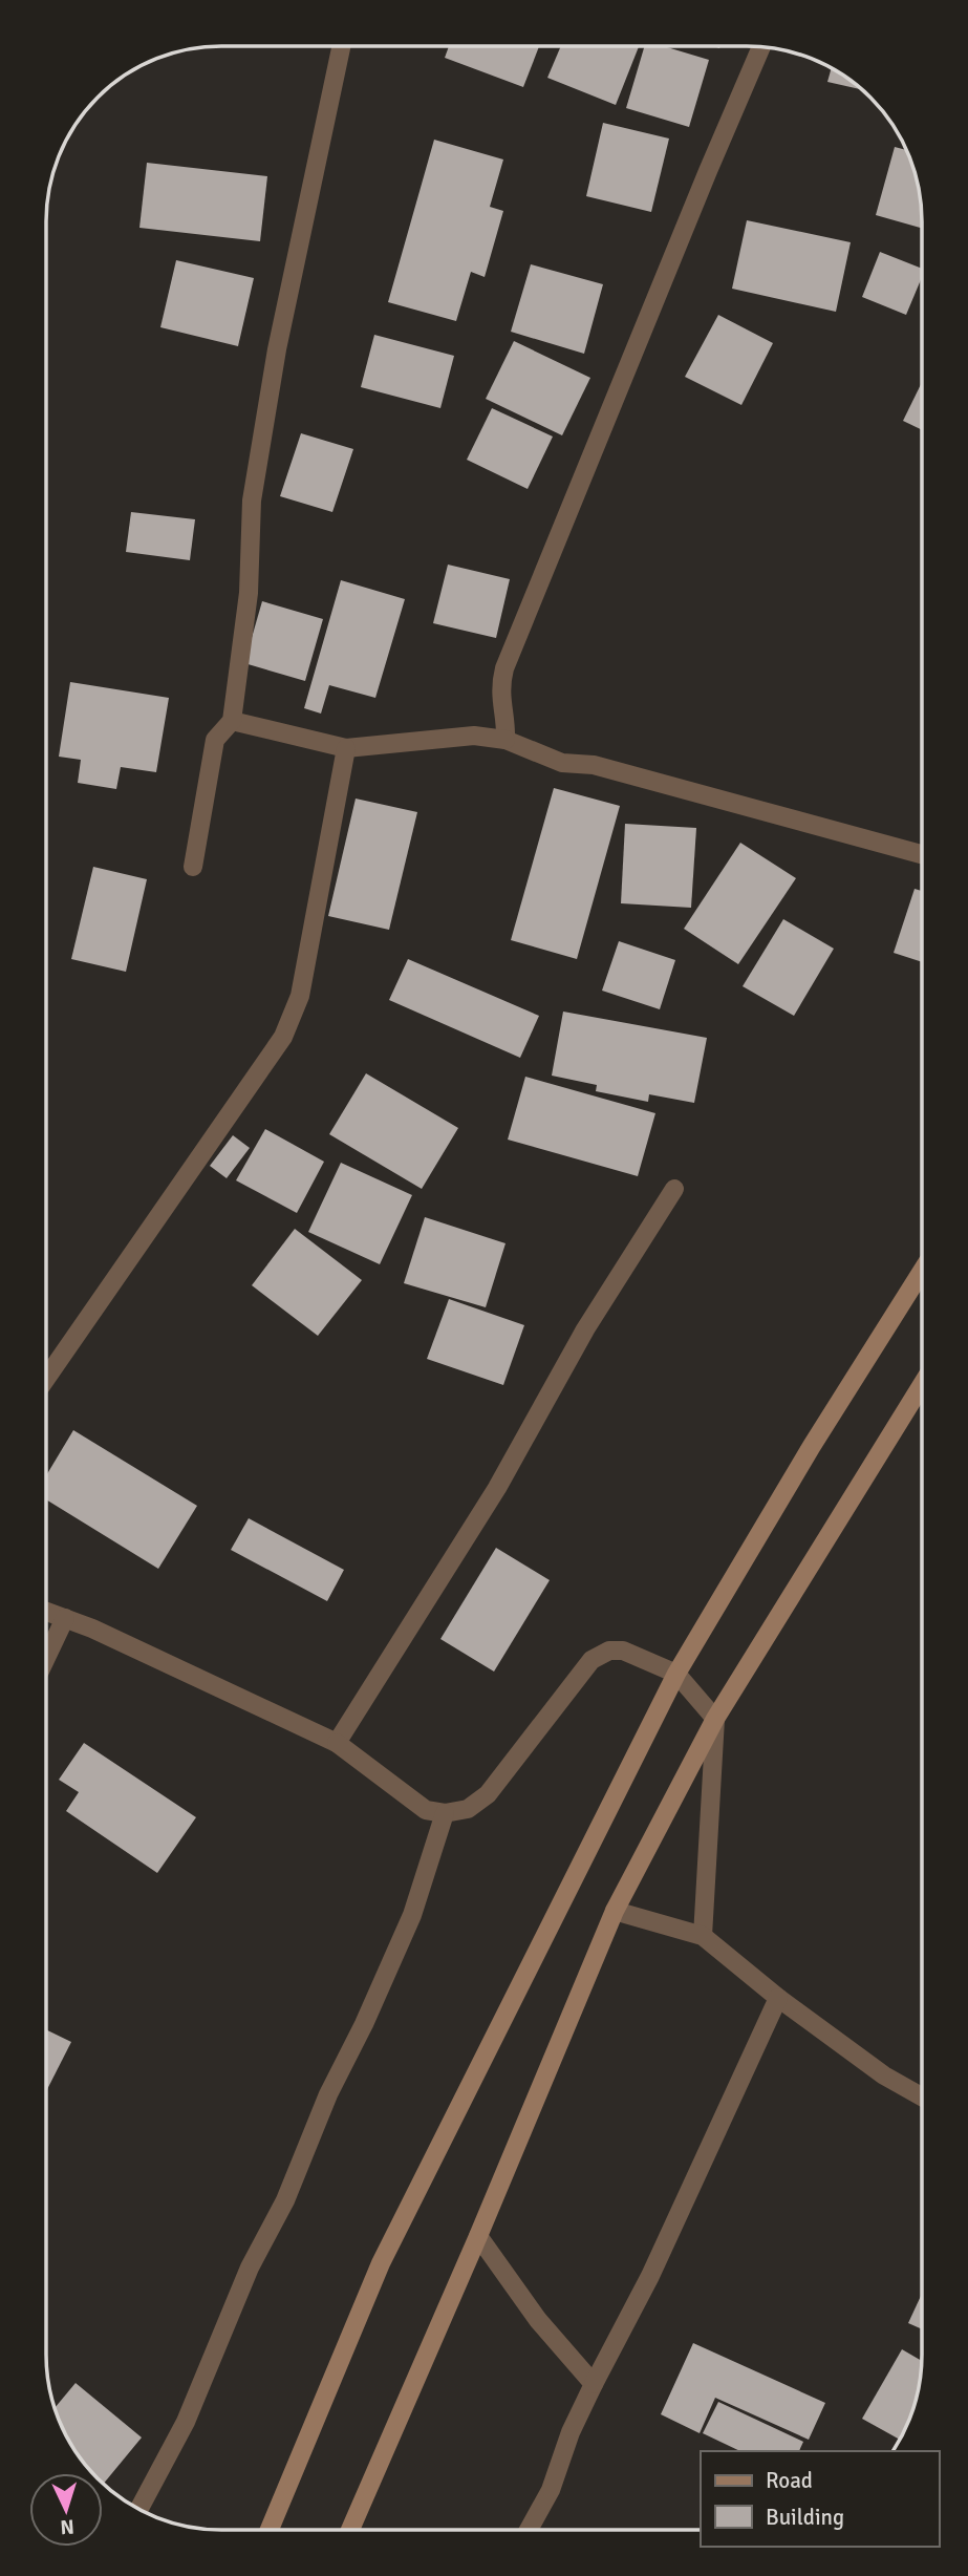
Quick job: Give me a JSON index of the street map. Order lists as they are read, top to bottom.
{
  "legend": ["Road", "Building"],
  "north": "bottom"
}
